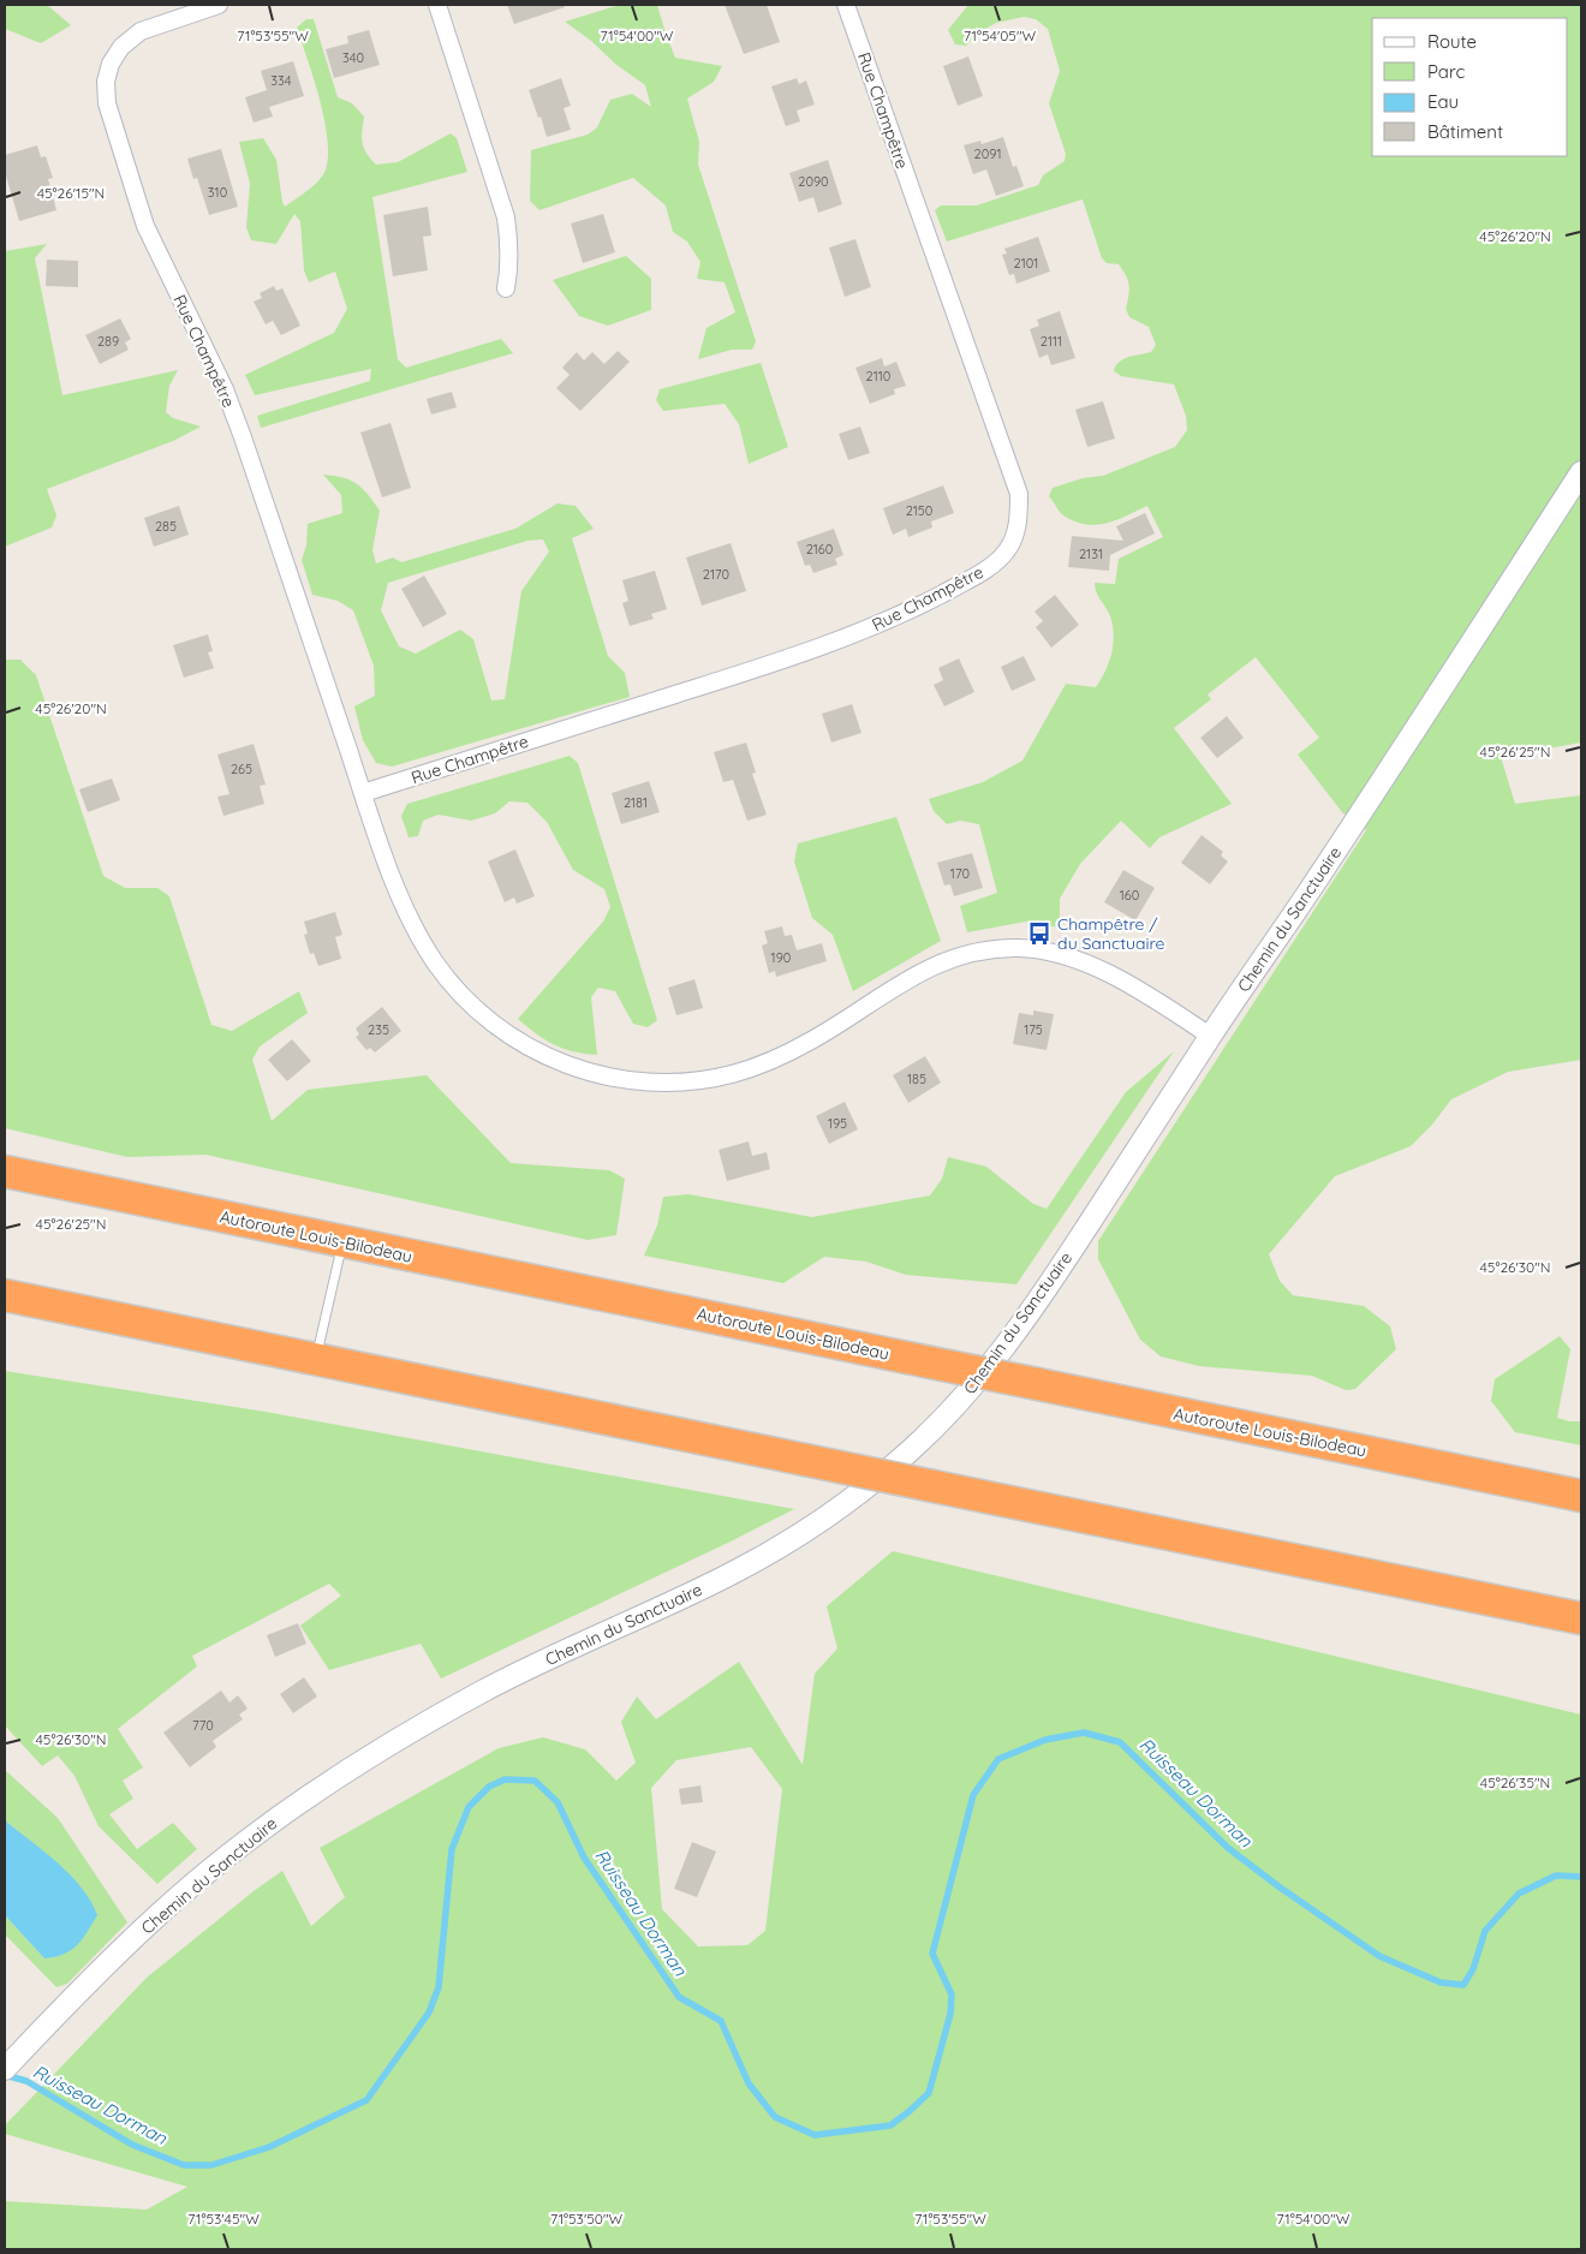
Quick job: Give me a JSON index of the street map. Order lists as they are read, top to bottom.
{
  "streets": {
    "highway": ["Autoroute Louis-Bilodeau"],
    "street": ["Rue Champêtre", "Chemin du Sanctuaire"]
  },
  "crossings": [
    ["Rue Champêtre", "Chemin du Sanctuaire"]
  ],
  "water": ["Ruisseau Dorman"],
  "places": {
    "bus stop": ["Champêtre / du Sanctuaire"]
  },
  "house_numbers": [
    "340",
    "334",
    "2091",
    "2090",
    "310",
    "2101",
    "289",
    "2111",
    "2110",
    "2150",
    "285",
    "2160",
    "2131",
    "2170",
    "265",
    "2181",
    "170",
    "160",
    "190",
    "235",
    "175",
    "185",
    "195",
    "770"
  ],
  "legend": [
    "Route",
    "Parc",
    "Eau",
    "Bâtiment"
  ],
  "coordinates": [
    "71°53'55\"W",
    "71°54'00\"W",
    "71°54'05\"W",
    "45°26'15\"N",
    "45°26'20\"N",
    "45°26'25\"N",
    "45°26'30\"N",
    "45°26'35\"N",
    "71°53'45\"W",
    "71°53'50\"W"
  ]
}
